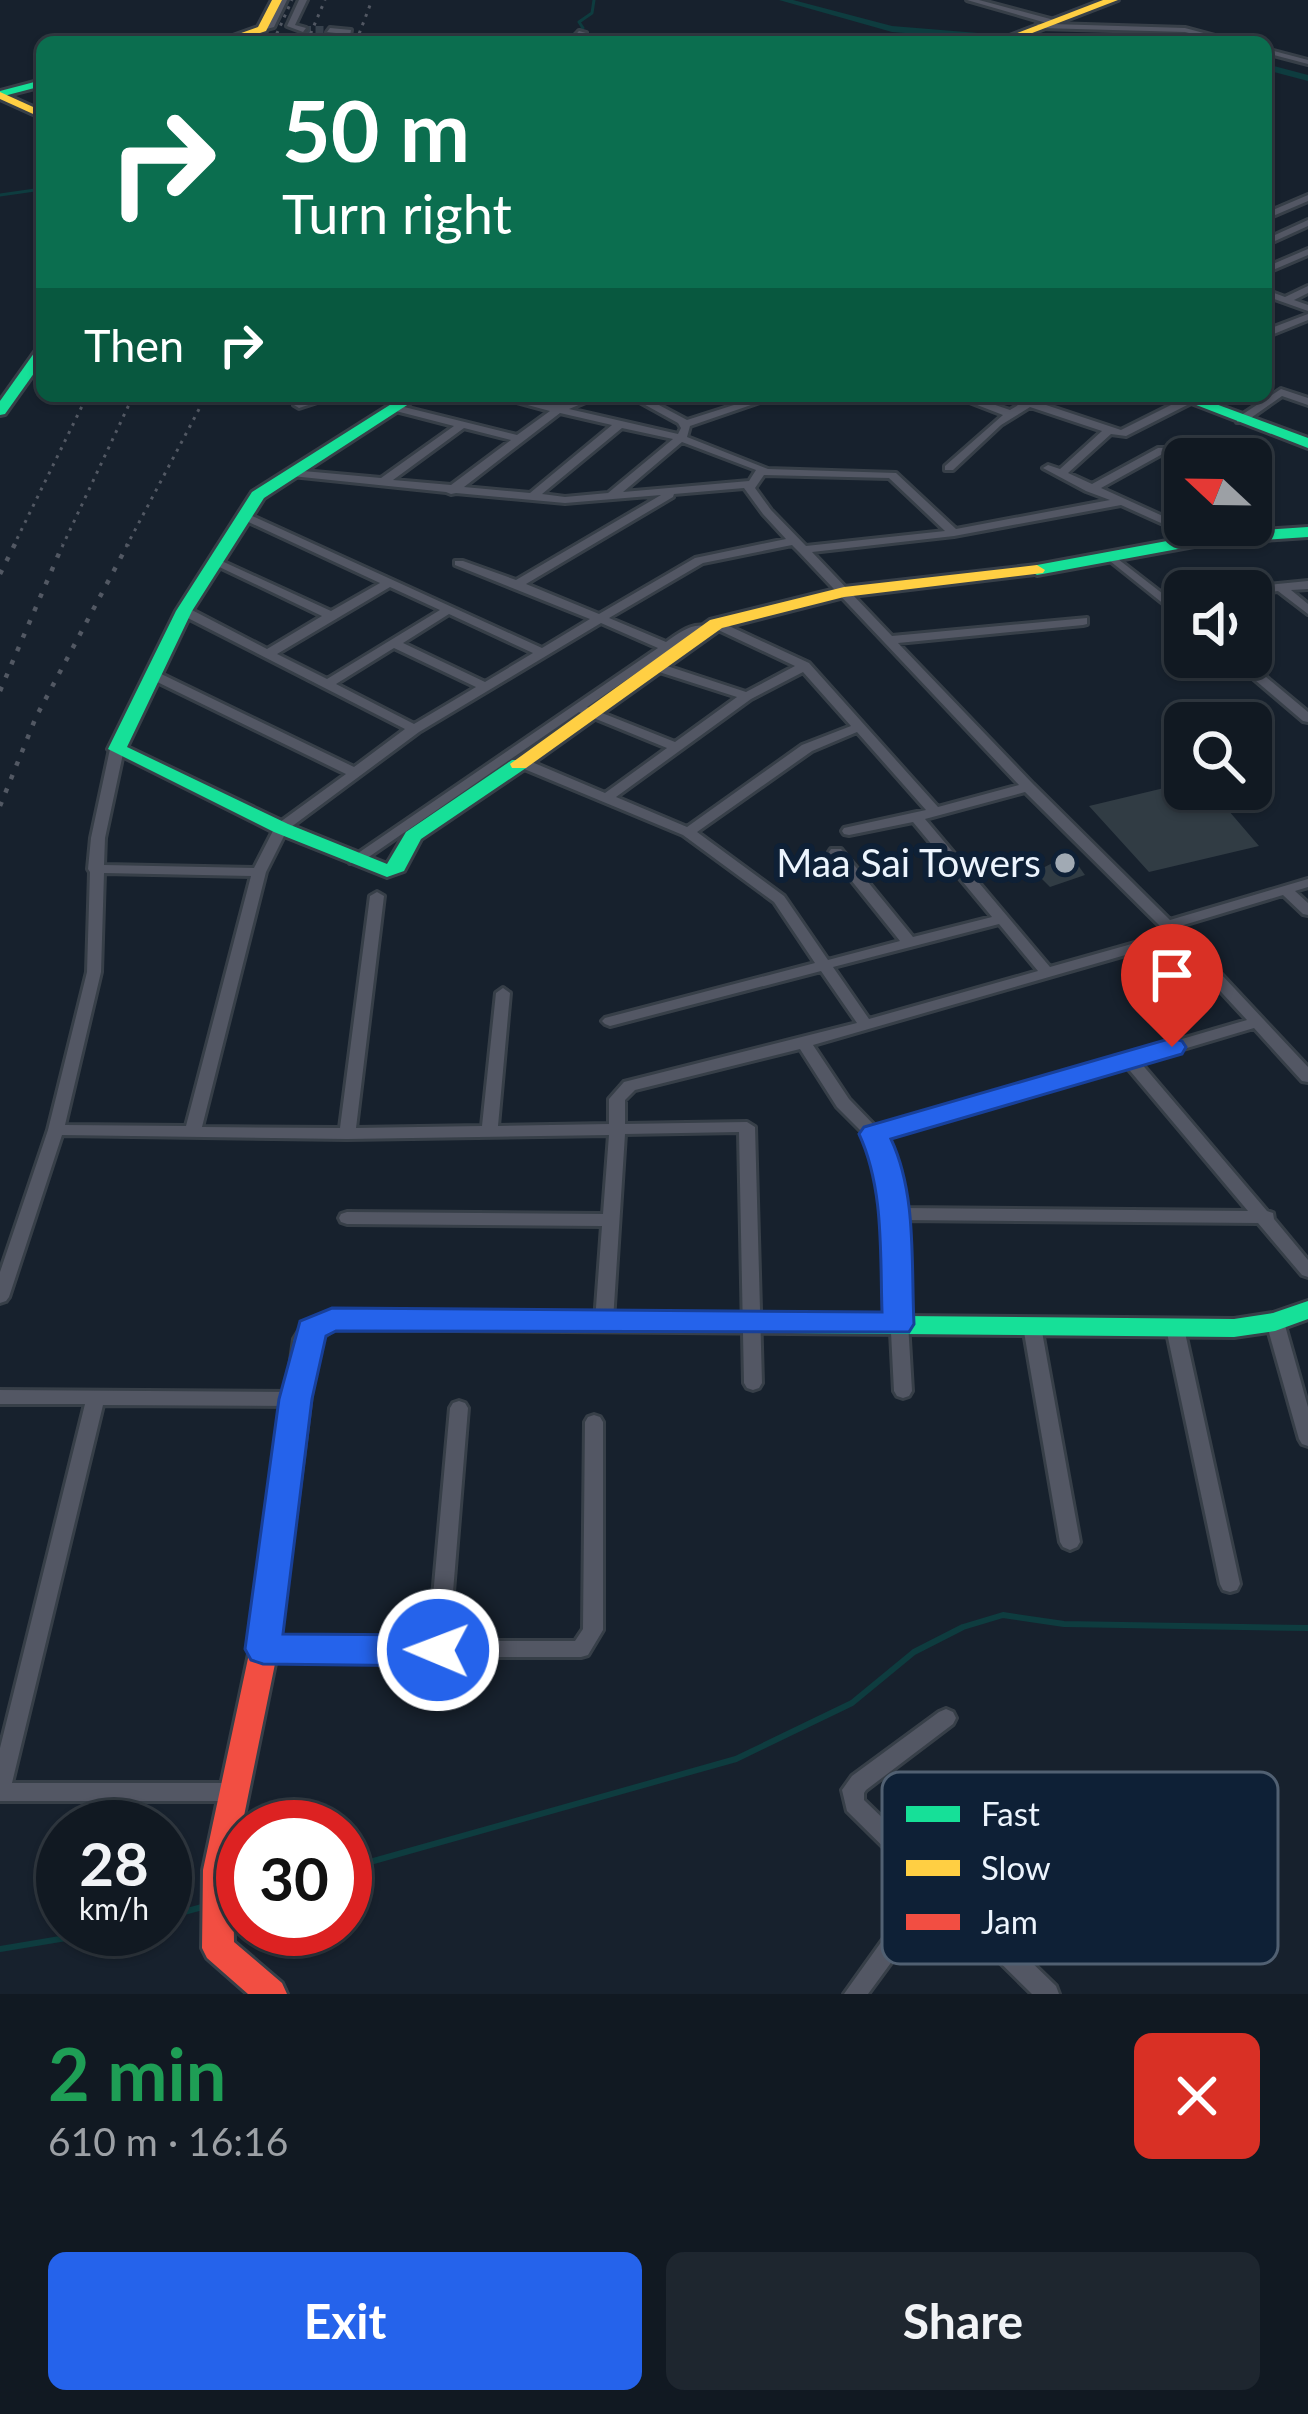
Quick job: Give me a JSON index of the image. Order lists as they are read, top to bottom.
{
  "places": ["Maa Sai Towers"],
  "legend": ["Fast", "Slow", "Jam"],
  "north": "left",
  "page": {
    "turn": ["50 m", "Turn right"],
    "then": "Then",
    "speed": "28 km/h",
    "limit": "30",
    "heading": ["2 min", "610 m · 16:16"],
    "buttons": ["Exit", "Share"]
  }
}
